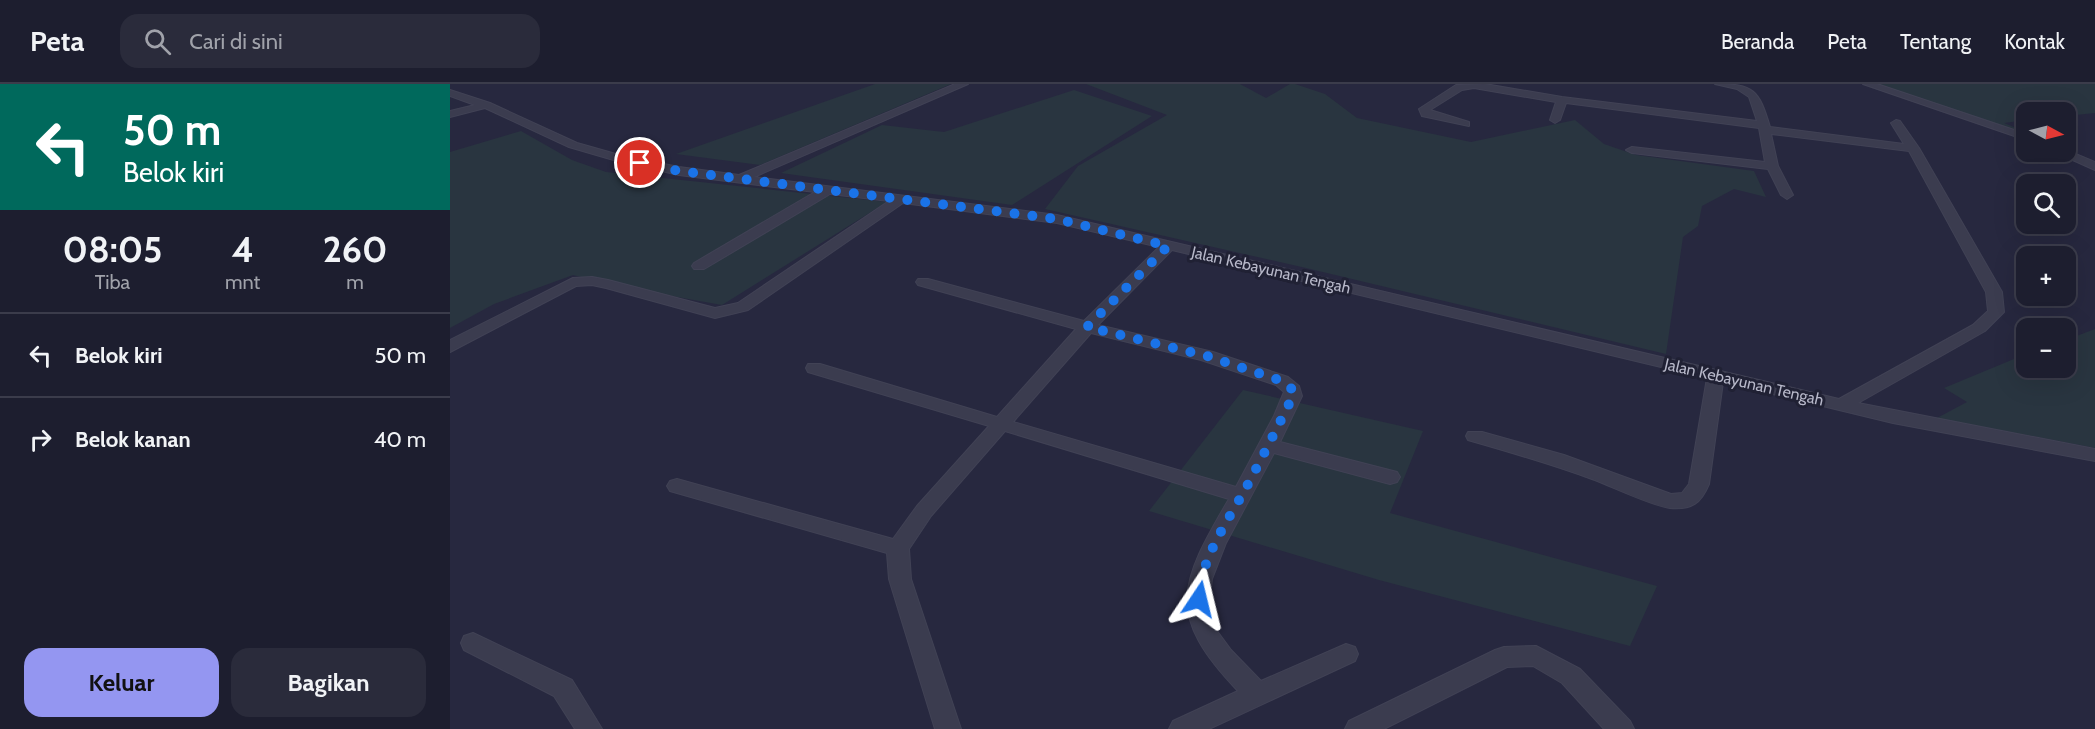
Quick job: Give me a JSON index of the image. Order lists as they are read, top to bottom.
{
  "streets": {
    "street": ["Jalan Kebayunan Tengah"]
  },
  "north": "right",
  "page": {
    "header": "Peta",
    "search": "Cari di sini",
    "nav": [
      "Beranda",
      "Peta",
      "Tentang",
      "Kontak"
    ],
    "turn": ["50 m", "Belok kiri"],
    "map_buttons": ["+", "−"],
    "eta": [
      "08:05",
      "Tiba",
      "4",
      "mnt",
      "260",
      "m"
    ],
    "list": [
      {
        "name": "Belok kiri",
        "value": "50 m"
      },
      {
        "name": "Belok kanan",
        "value": "40 m"
      }
    ],
    "buttons": ["Keluar", "Bagikan"]
  }
}
